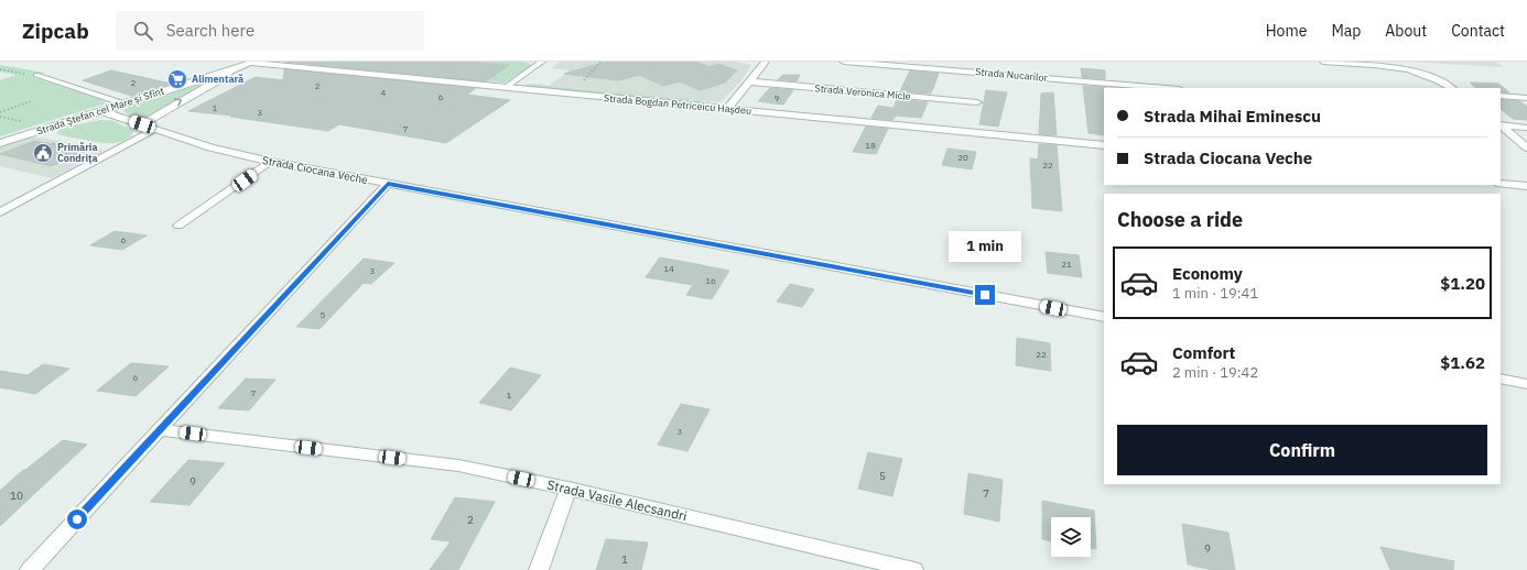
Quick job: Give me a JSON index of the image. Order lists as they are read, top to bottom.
{
  "streets": {
    "street": [
      "Strada Nucarilor",
      "Strada Veronica Micle",
      "Strada Bogdan Petriceicu Hașdeu",
      "Strada Ștefan cel Mare și Sfînt",
      "Strada Ciocana Veche",
      "Strada Vasile Alecsandri"
    ]
  },
  "crossings": [
    ["Strada Bogdan Petriceicu Hașdeu", "Strada Ștefan cel Mare și Sfînt"],
    ["Strada Ștefan cel Mare și Sfînt", "Strada Ciocana Veche"]
  ],
  "places": {
    "supermarket": ["Alimentară"],
    "public building": ["Primăria Condrița"]
  },
  "house_numbers": [
    "2",
    "2",
    "4",
    "6",
    "9",
    "1",
    "3",
    "7",
    "18",
    "20",
    "22",
    "6",
    "21",
    "14",
    "3",
    "16",
    "5",
    "22",
    "6",
    "7",
    "1",
    "3",
    "5",
    "9",
    "7",
    "10",
    "2",
    "9",
    "1"
  ],
  "page": {
    "header": "Zipcab",
    "search": "Search here",
    "nav": [
      "Home",
      "Map",
      "About",
      "Contact"
    ],
    "banner": ["Strada Mihai Eminescu", "Strada Ciocana Veche"],
    "heading": "Choose a ride",
    "bubble": "1 min",
    "list": [
      {
        "name": "Economy",
        "note": "1 min · 19:41",
        "value": "$1.20"
      },
      {
        "name": "Comfort",
        "note": "2 min · 19:42",
        "value": "$1.62"
      }
    ],
    "buttons": "Confirm"
  }
}
